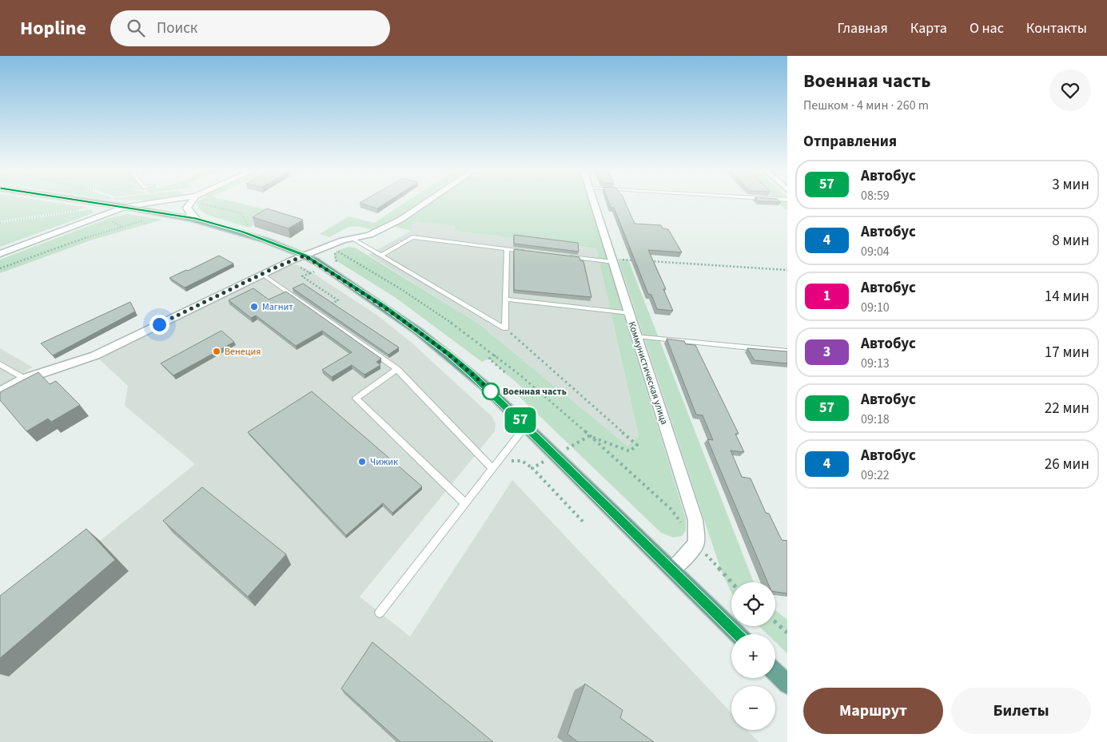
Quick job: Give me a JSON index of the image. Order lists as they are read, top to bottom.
{
  "streets": {
    "street": ["Коммунистическая улица"]
  },
  "places": [
    "Магнит",
    "Венеция",
    "Военная часть",
    "Чижик"
  ],
  "lines": ["bus line 57"],
  "page": {
    "header": "Hopline",
    "search": "Поиск",
    "nav": [
      "Главная",
      "Карта",
      "О нас",
      "Контакты"
    ],
    "on_map": "57",
    "heading": [
      ["Военная часть", "Пешком · 4 мин · 260 m"],
      "Отправления"
    ],
    "list": [
      {
        "mark": "57",
        "name": "Автобус",
        "note": "08:59",
        "value": "3 мин"
      },
      {
        "mark": "4",
        "name": "Автобус",
        "note": "09:04",
        "value": "8 мин"
      },
      {
        "mark": "1",
        "name": "Автобус",
        "note": "09:10",
        "value": "14 мин"
      },
      {
        "mark": "3",
        "name": "Автобус",
        "note": "09:13",
        "value": "17 мин"
      },
      {
        "mark": "57",
        "name": "Автобус",
        "note": "09:18",
        "value": "22 мин"
      },
      {
        "mark": "4",
        "name": "Автобус",
        "note": "09:22",
        "value": "26 мин"
      }
    ],
    "map_buttons": ["+", "−"],
    "buttons": ["Маршрут", "Билеты"]
  }
}
